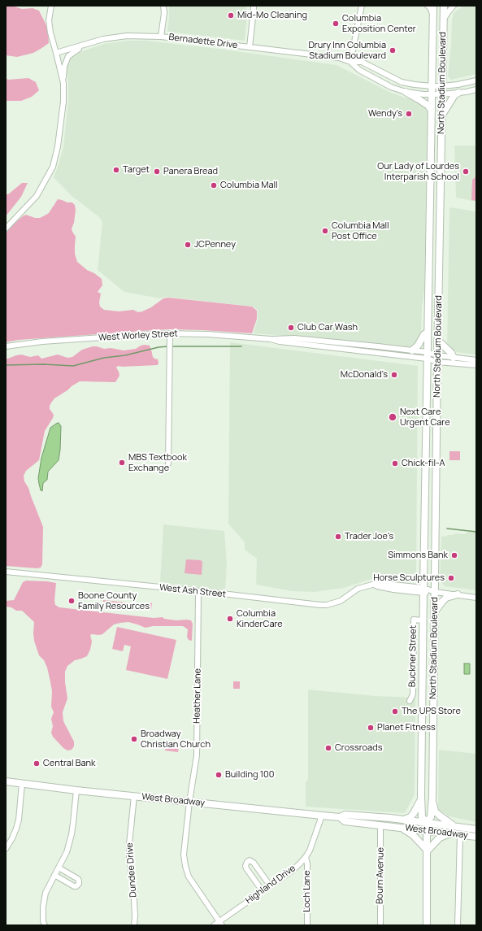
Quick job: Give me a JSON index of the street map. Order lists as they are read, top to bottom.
{
  "streets": {
    "main road": ["North Stadium Boulevard", "West Broadway"],
    "street": [
      "Bernadette Drive",
      "West Worley Street",
      "West Ash Street",
      "Buckner Street",
      "Heather Lane",
      "Dundee Drive",
      "Bourn Avenue",
      "Highland Drive",
      "Loch Lane"
    ]
  },
  "crossings": [
    ["Bernadette Drive", "North Stadium Boulevard"],
    ["North Stadium Boulevard", "West Worley Street"],
    ["North Stadium Boulevard", "West Ash Street"],
    ["North Stadium Boulevard", "Buckner Street"],
    ["North Stadium Boulevard", "West Broadway"],
    ["West Ash Street", "Heather Lane"],
    ["Heather Lane", "West Broadway"],
    ["Heather Lane", "Highland Drive"],
    ["West Broadway", "Dundee Drive"],
    ["West Broadway", "Bourn Avenue"],
    ["West Broadway", "Highland Drive"],
    ["Highland Drive", "Loch Lane"]
  ],
  "places": [
    "Mid-Mo Cleaning",
    "Columbia Exposition Center",
    "Drury Inn Columbia Stadium Boulevard",
    "Wendy's",
    "Target",
    "Panera Bread",
    "Our Lady of Lourdes Interparish School",
    "Columbia Mall",
    "Columbia Mall Post Office",
    "JCPenney",
    "Club Car Wash",
    "McDonald's",
    "Next Care Urgent Care",
    "MBS Textbook Exchange",
    "Chick-fil-A",
    "Trader Joe's",
    "Simmons Bank",
    "Horse Sculptures",
    "Boone County Family Resources",
    "Columbia KinderCare",
    "The UPS Store",
    "Planet Fitness",
    "Broadway Christian Church",
    "Crossroads",
    "Central Bank",
    "Building 100"
  ]
}
